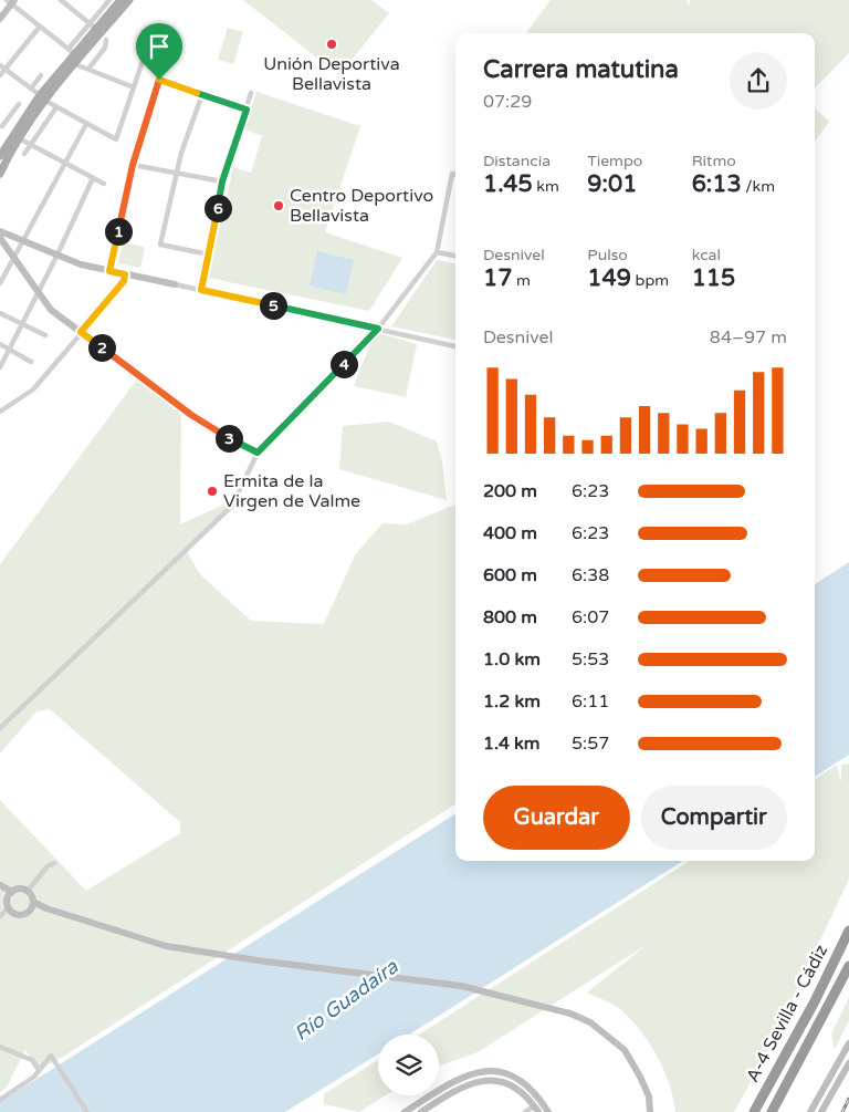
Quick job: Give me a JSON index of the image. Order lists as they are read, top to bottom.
{
  "streets": {
    "highway": ["A-4 Sevilla - Cádiz"]
  },
  "water": ["Río Guadaíra"],
  "places": ["Unión Deportiva Bellavista", "Centro Deportivo Bellavista", "Ermita de la Virgen de Valme"],
  "page": {
    "heading": ["Carrera matutina", "07:29"],
    "stats": [
      ["Distancia", "1.45 km"],
      ["Tiempo", "9:01"],
      ["Ritmo", "6:13 /km"],
      ["Desnivel", "17 m"],
      ["Pulso", "149 bpm"],
      ["kcal", "115"]
    ],
    "pins": [
      "6",
      "1",
      "5",
      "2",
      "4",
      "3"
    ],
    "chart": ["Desnivel", "84–97 m"],
    "list": [
      {
        "name": "200 m",
        "note": "6:23"
      },
      {
        "name": "400 m",
        "note": "6:23"
      },
      {
        "name": "600 m",
        "note": "6:38"
      },
      {
        "name": "800 m",
        "note": "6:07"
      },
      {
        "name": "1.0 km",
        "note": "5:53"
      },
      {
        "name": "1.2 km",
        "note": "6:11"
      },
      {
        "name": "1.4 km",
        "note": "5:57"
      }
    ],
    "buttons": ["Guardar", "Compartir"]
  }
}
